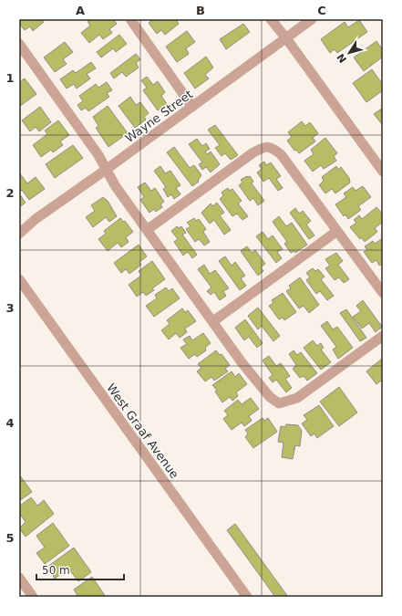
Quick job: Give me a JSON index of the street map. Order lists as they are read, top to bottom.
{
  "streets": {
    "street": ["Wayne Street", "West Graaf Avenue"]
  },
  "scale_bar": "50 m",
  "north": "bottom left",
  "grid": {
    "columns": ["A", "B", "C"],
    "rows": [
      "1",
      "2",
      "3",
      "4",
      "5"
    ]
  }
}
